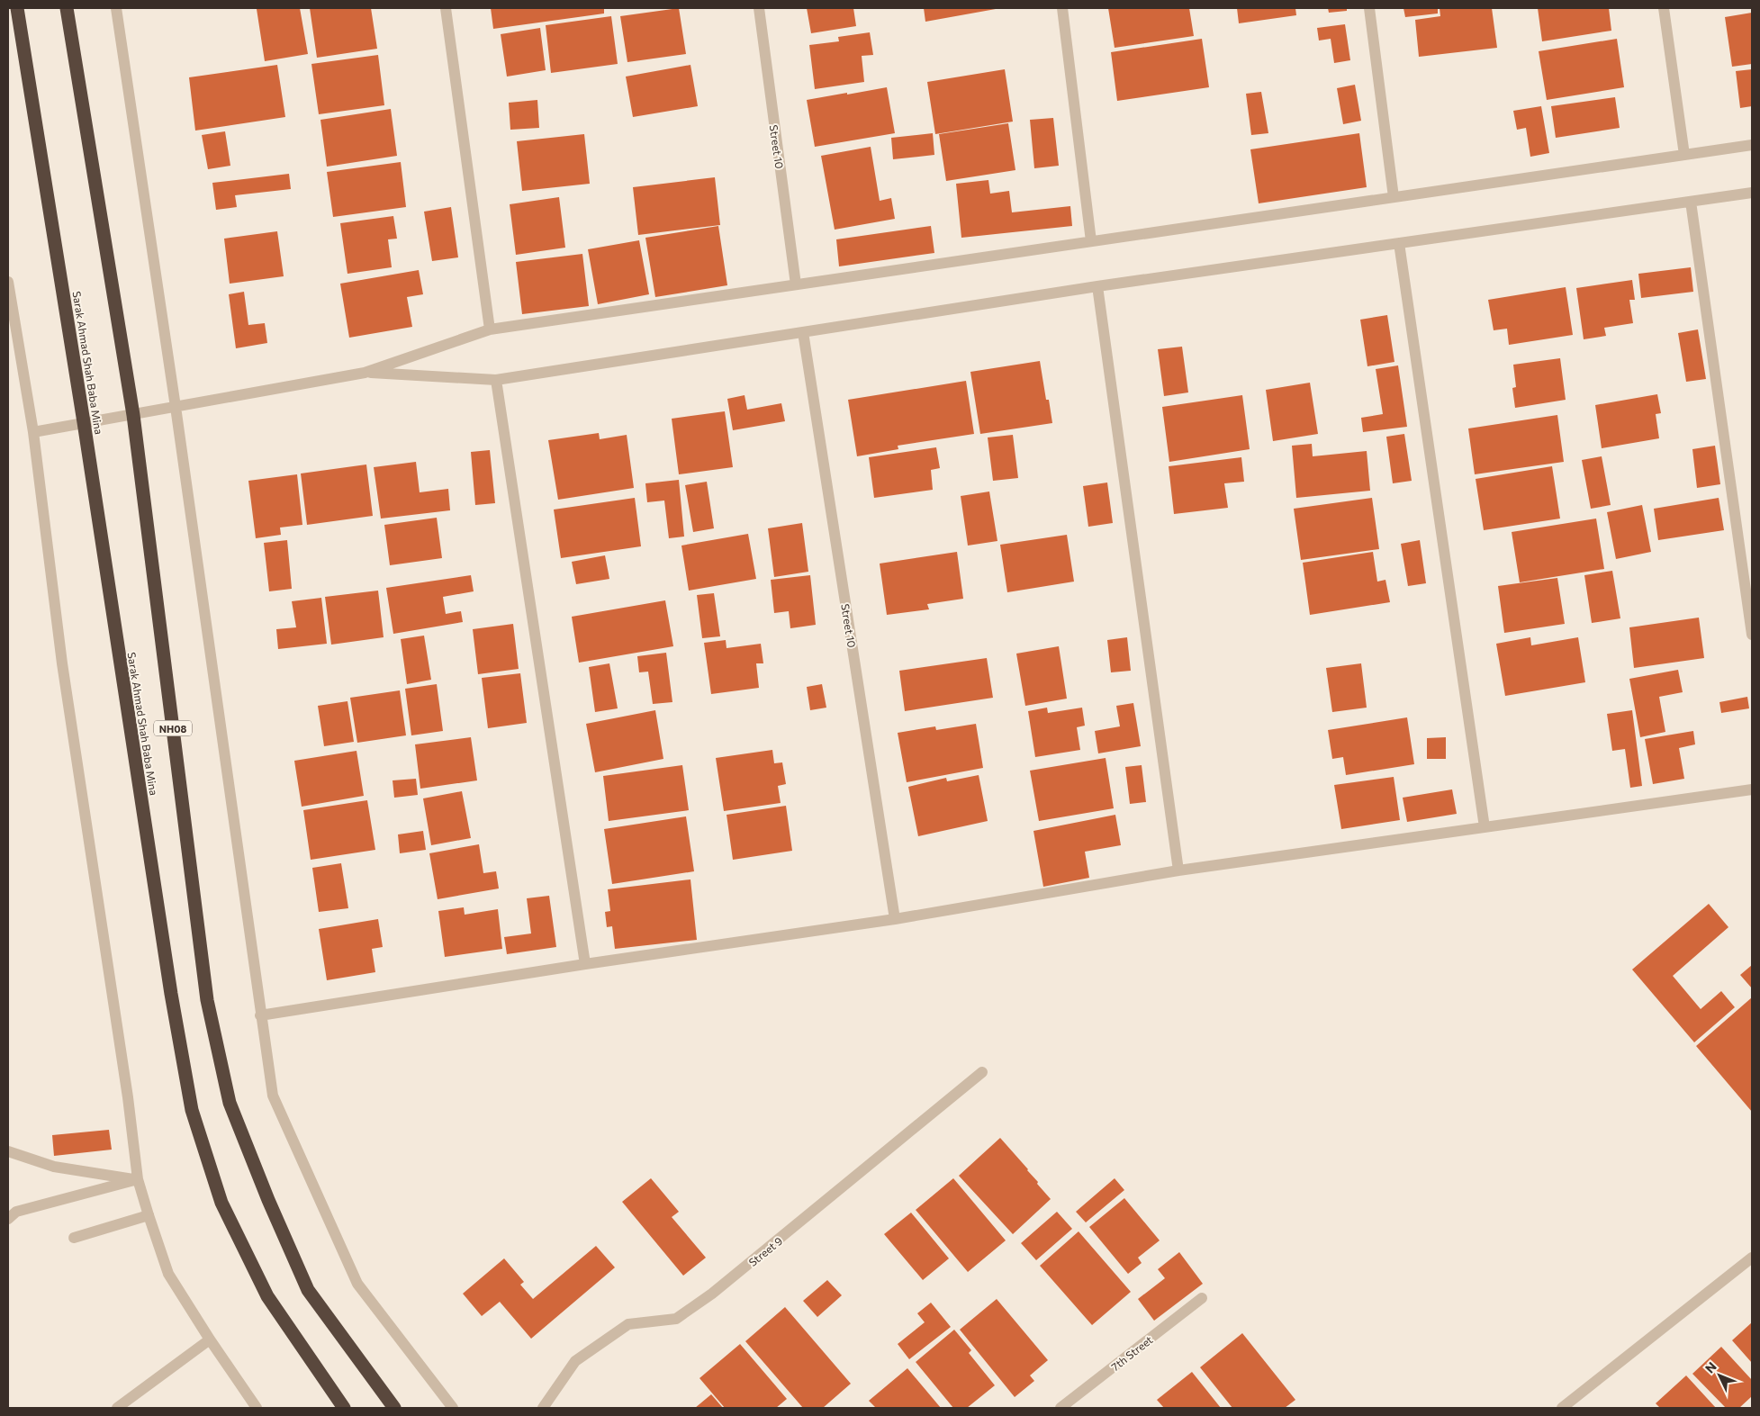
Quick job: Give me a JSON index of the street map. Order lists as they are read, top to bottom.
{
  "streets": {
    "highway": ["Sarak Ahmad Shah Baba Mina", "NH08"],
    "street": ["Street 10", "Street 9", "7th Street"]
  },
  "north": "top left"
}
